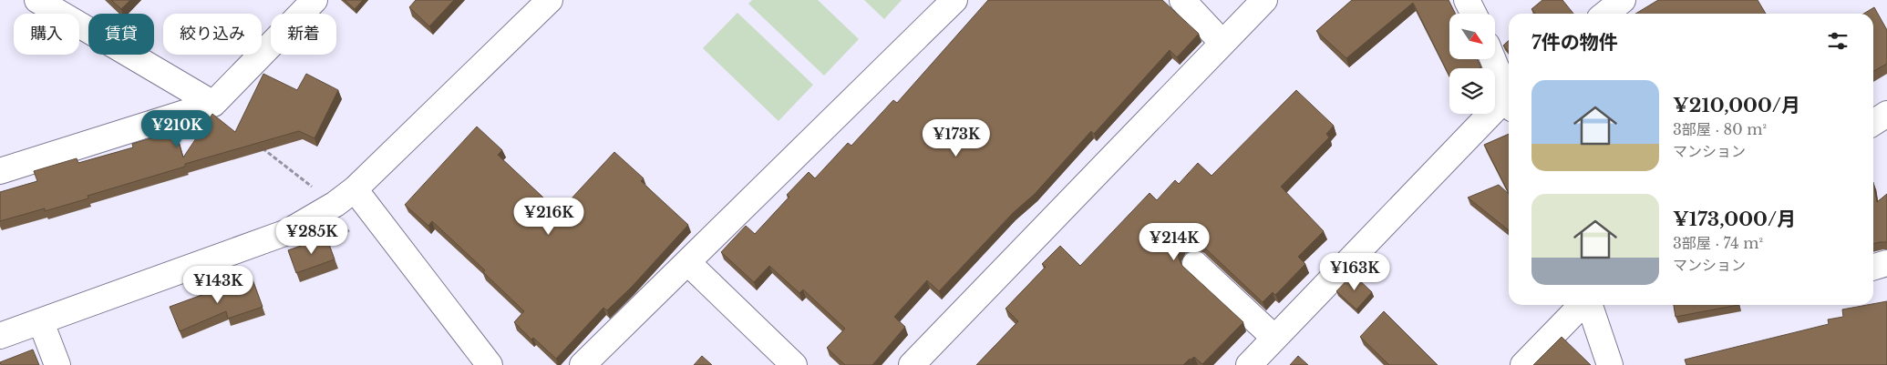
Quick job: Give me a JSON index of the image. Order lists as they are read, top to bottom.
{
  "north": "bottom right",
  "page": {
    "chip": [
      "購入",
      "賃貸",
      "絞り込み",
      "新着"
    ],
    "heading": "7件の物件",
    "list": [
      {
        "name": "¥210,000/月",
        "note": "3部屋 · 80 m² · マンション"
      },
      {
        "name": "¥173,000/月",
        "note": "3部屋 · 74 m² · マンション"
      }
    ],
    "price": [
      "¥210K",
      "¥173K",
      "¥216K",
      "¥285K",
      "¥214K",
      "¥163K",
      "¥143K"
    ]
  }
}
